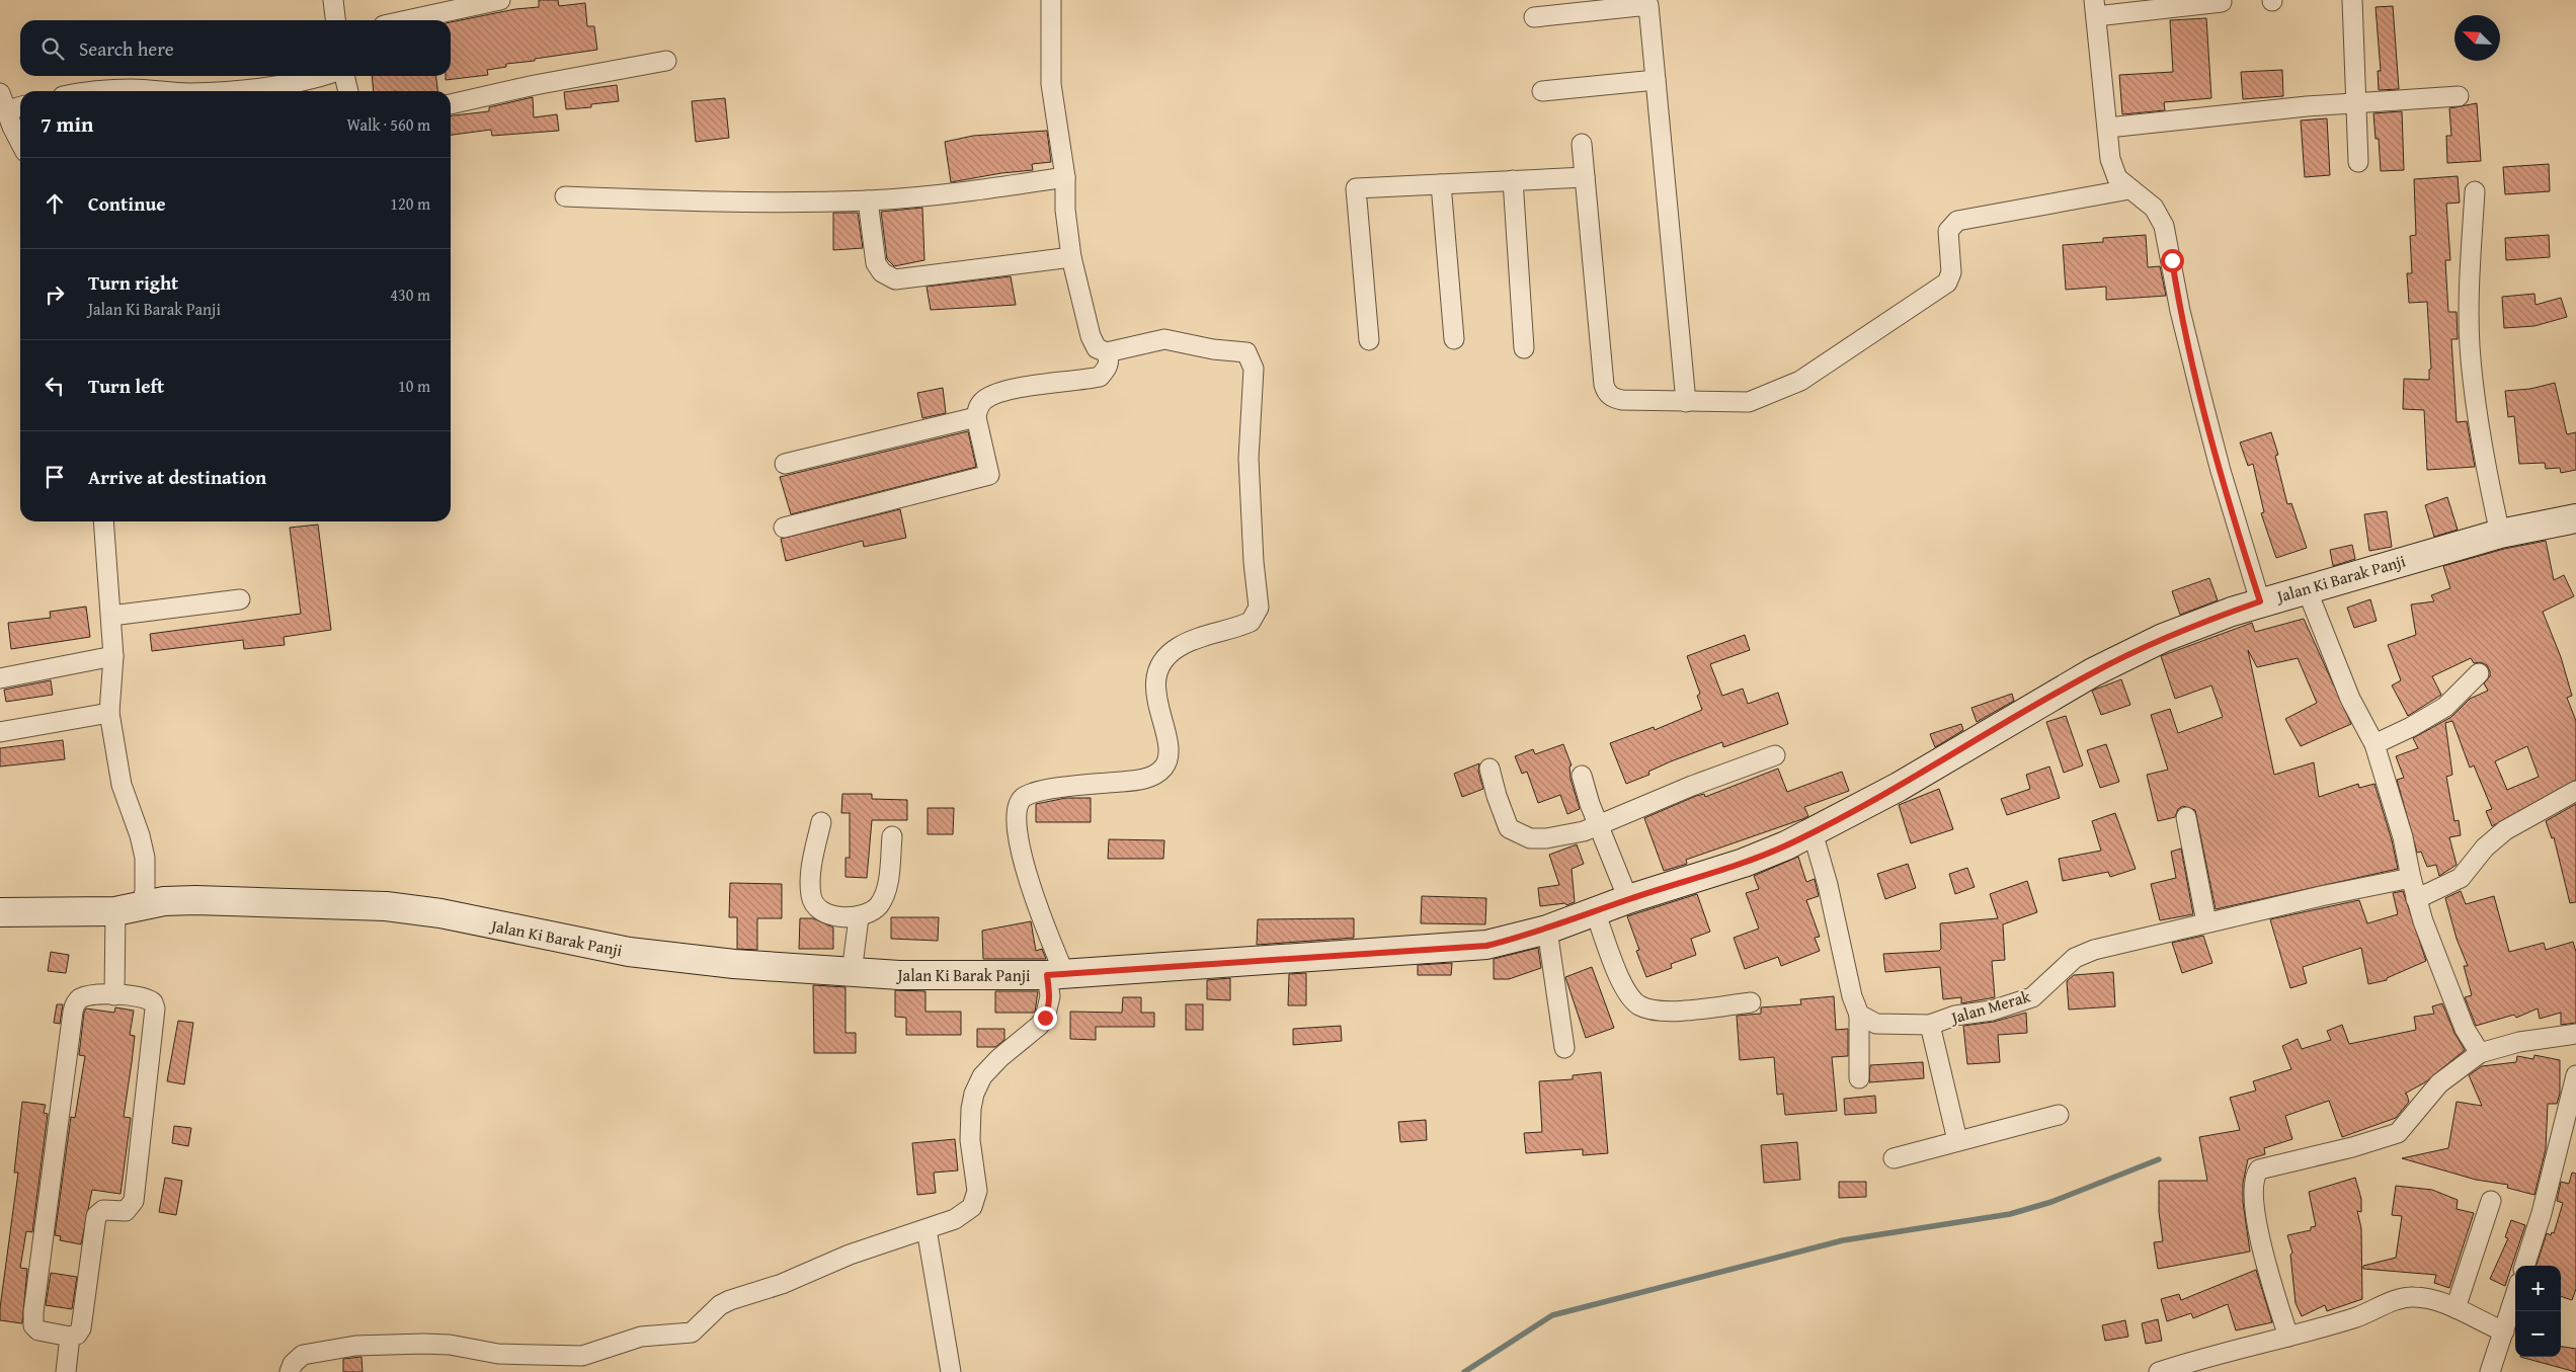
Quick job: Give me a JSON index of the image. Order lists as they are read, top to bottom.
{
  "streets": {
    "street": ["Jalan Ki Barak Panji", "Jalan Merak"]
  },
  "north": "top left",
  "page": {
    "search": "Search here",
    "heading": ["7 min", "Walk · 560 m"],
    "list": [
      ["Continue", "120 m"],
      ["Turn right", "Jalan Ki Barak Panji", "430 m"],
      ["Turn left", "10 m"],
      "Arrive at destination"
    ],
    "map_buttons": ["+", "−"]
  }
}
